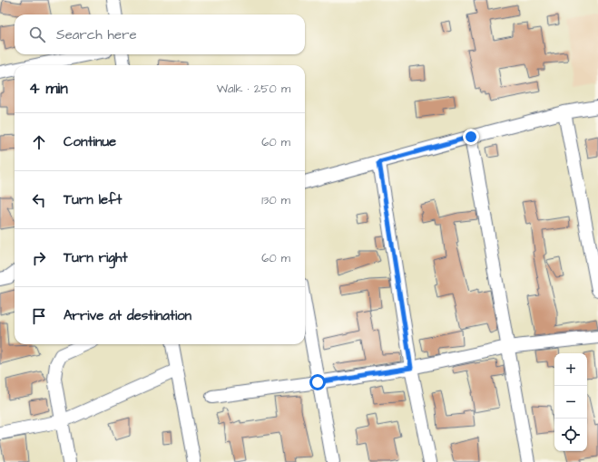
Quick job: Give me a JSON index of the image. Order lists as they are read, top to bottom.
{
  "page": {
    "search": "Search here",
    "heading": ["4 min", "Walk · 250 m"],
    "list": [
      ["Continue", "60 m"],
      ["Turn left", "130 m"],
      ["Turn right", "60 m"],
      "Arrive at destination"
    ],
    "map_buttons": ["+", "−"]
  }
}
